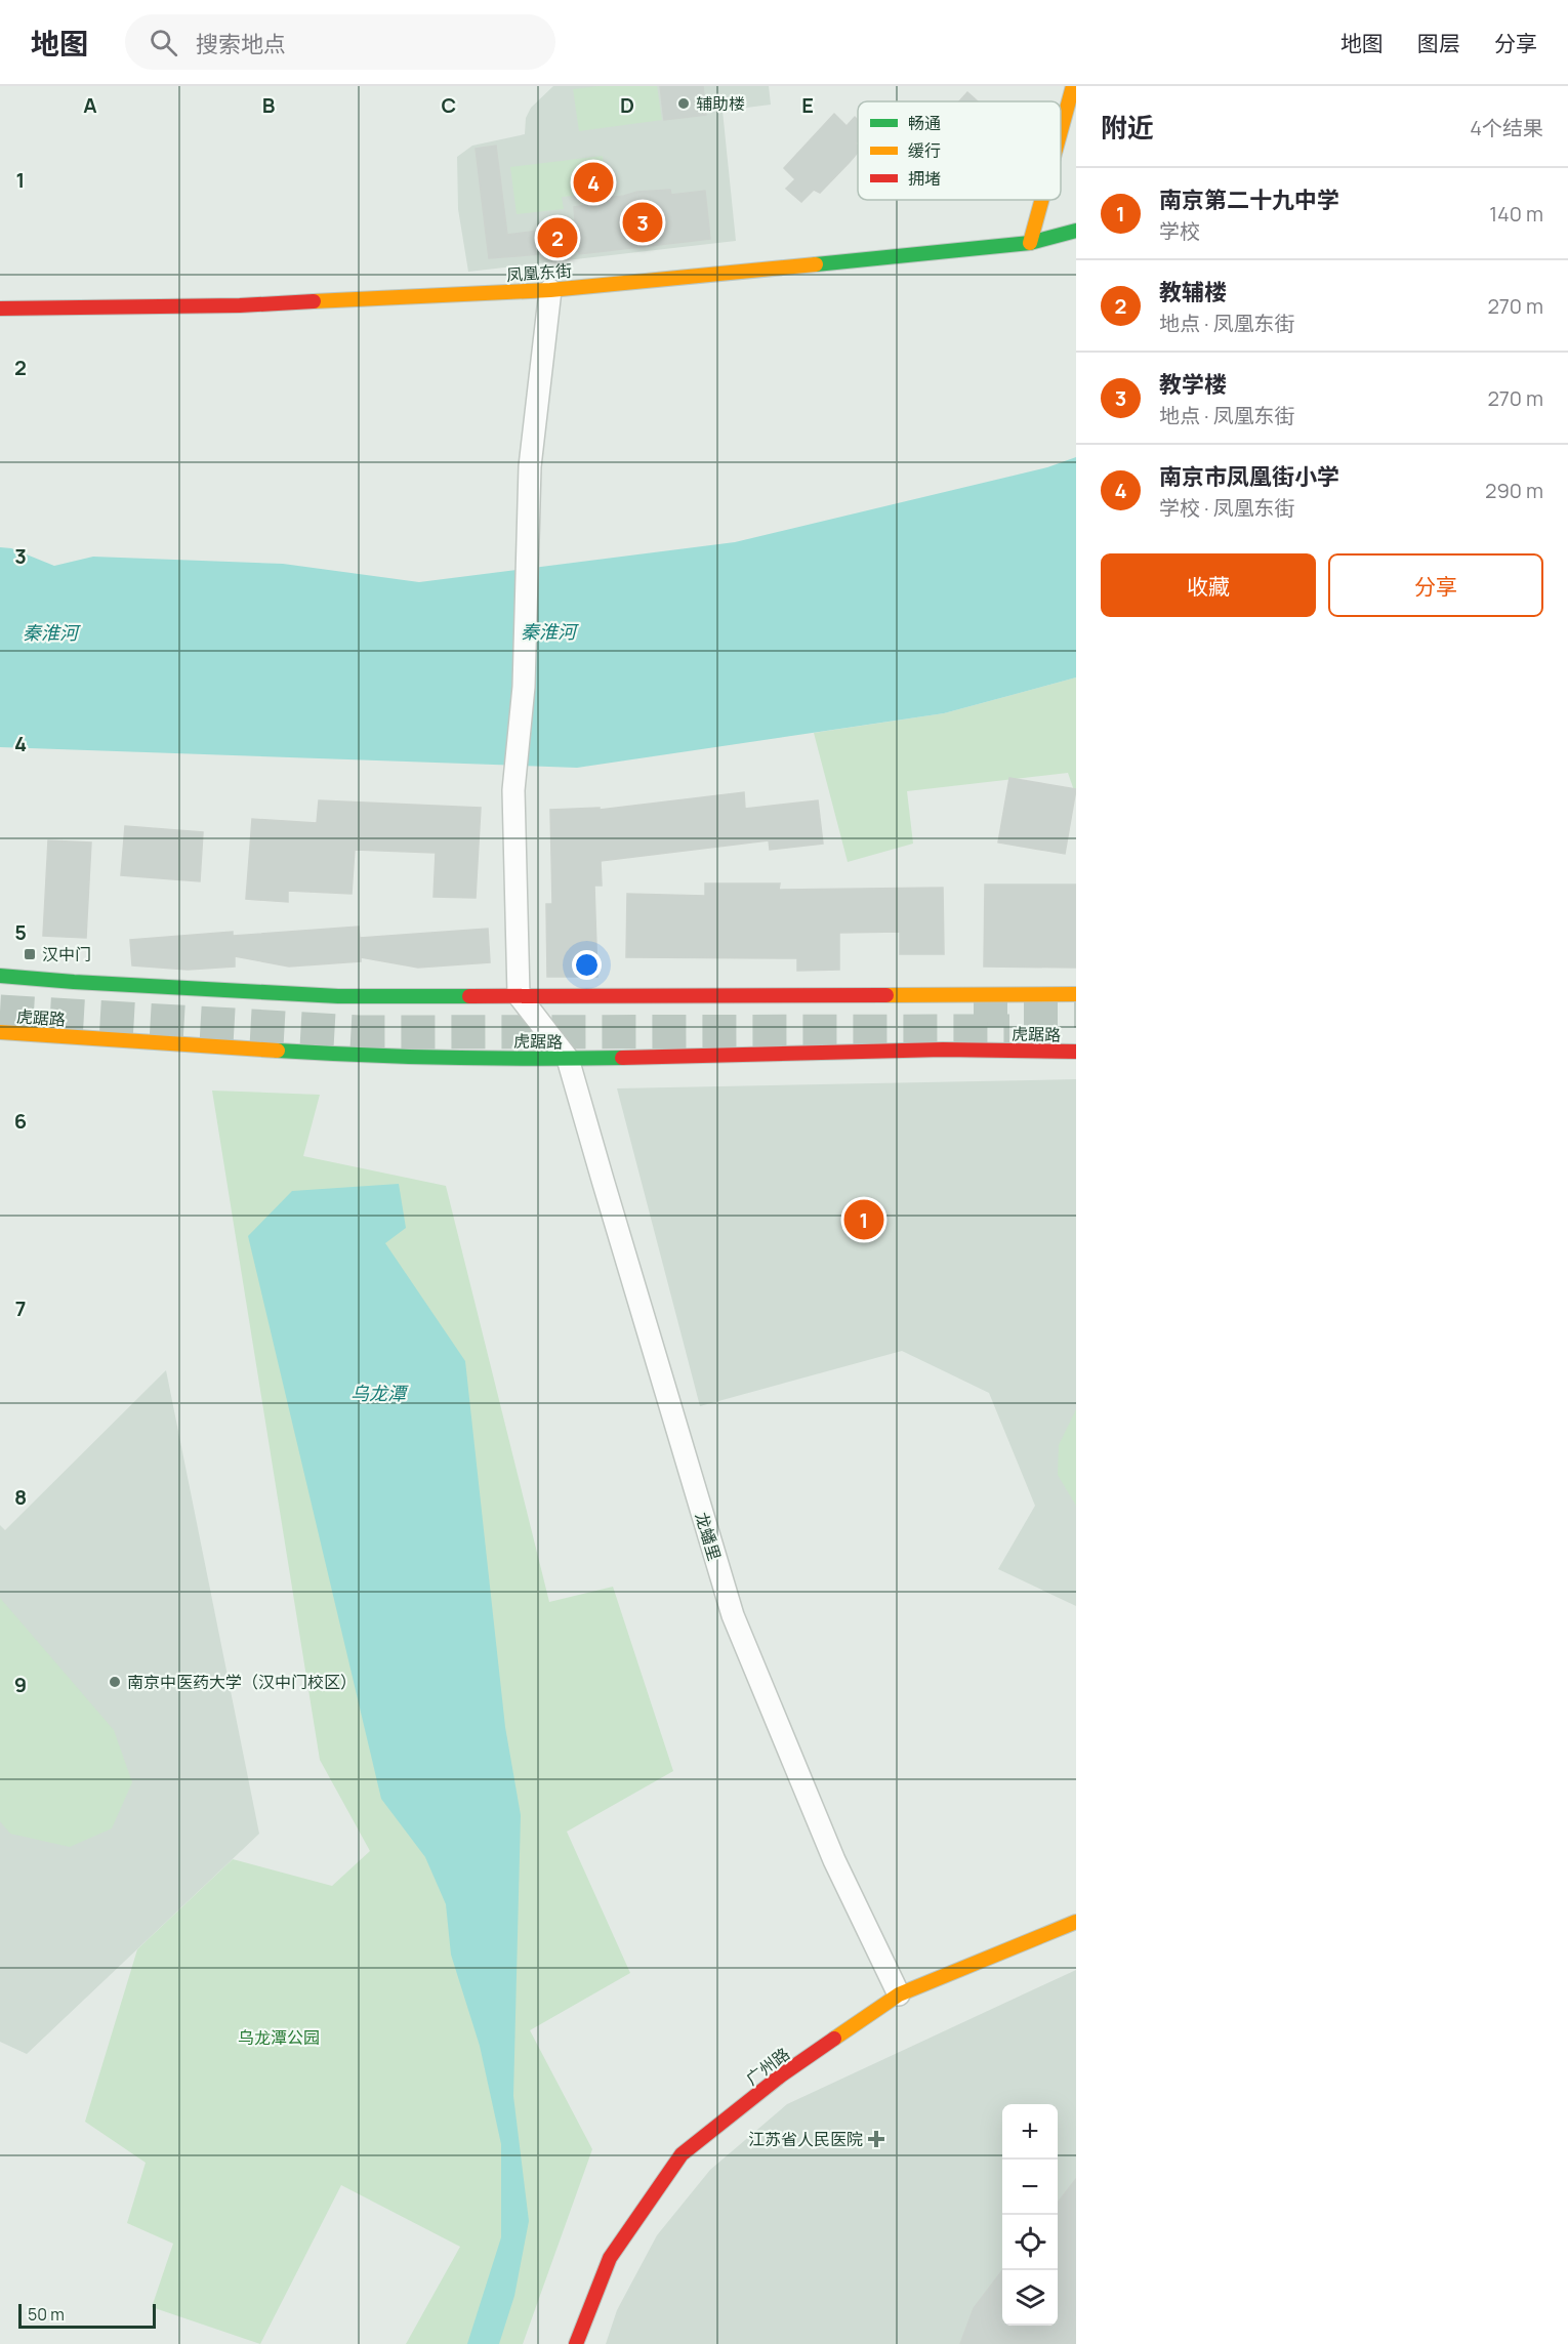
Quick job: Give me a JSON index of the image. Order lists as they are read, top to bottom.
{
  "streets": {
    "main road": ["凤凰东街", "虎踞路", "广州路"],
    "street": ["龙蟠里"]
  },
  "crossings": [
    ["虎踞路", "龙蟠里"],
    ["龙蟠里", "广州路"]
  ],
  "water": ["秦淮河", "乌龙潭"],
  "parks": ["乌龙潭公园"],
  "places": {
    "other": ["辅助楼", "南京中医药大学（汉中门校区）"],
    "transit": ["汉中门"],
    "health": ["江苏省人民医院"]
  },
  "legend": ["畅通", "缓行", "拥堵"],
  "scale_bar": "50 m",
  "page": {
    "header": "地图",
    "search": "搜索地点",
    "nav": ["地图", "图层", "分享"],
    "heading": ["附近", "4个结果"],
    "pins": [
      "4",
      "3",
      "2",
      "1"
    ],
    "list": [
      {
        "mark": "1",
        "name": "南京第二十九中学",
        "note": "学校",
        "value": "140 m"
      },
      {
        "mark": "2",
        "name": "教辅楼",
        "note": "地点 · 凤凰东街",
        "value": "270 m"
      },
      {
        "mark": "3",
        "name": "教学楼",
        "note": "地点 · 凤凰东街",
        "value": "270 m"
      },
      {
        "mark": "4",
        "name": "南京市凤凰街小学",
        "note": "学校 · 凤凰东街",
        "value": "290 m"
      }
    ],
    "buttons": ["收藏", "分享"],
    "map_buttons": ["+", "−"],
    "scale": "50 m"
  },
  "grid": {
    "columns": [
      "A",
      "B",
      "C",
      "D",
      "E"
    ],
    "rows": [
      "1",
      "2",
      "3",
      "4",
      "5",
      "6",
      "7",
      "8",
      "9"
    ]
  }
}
